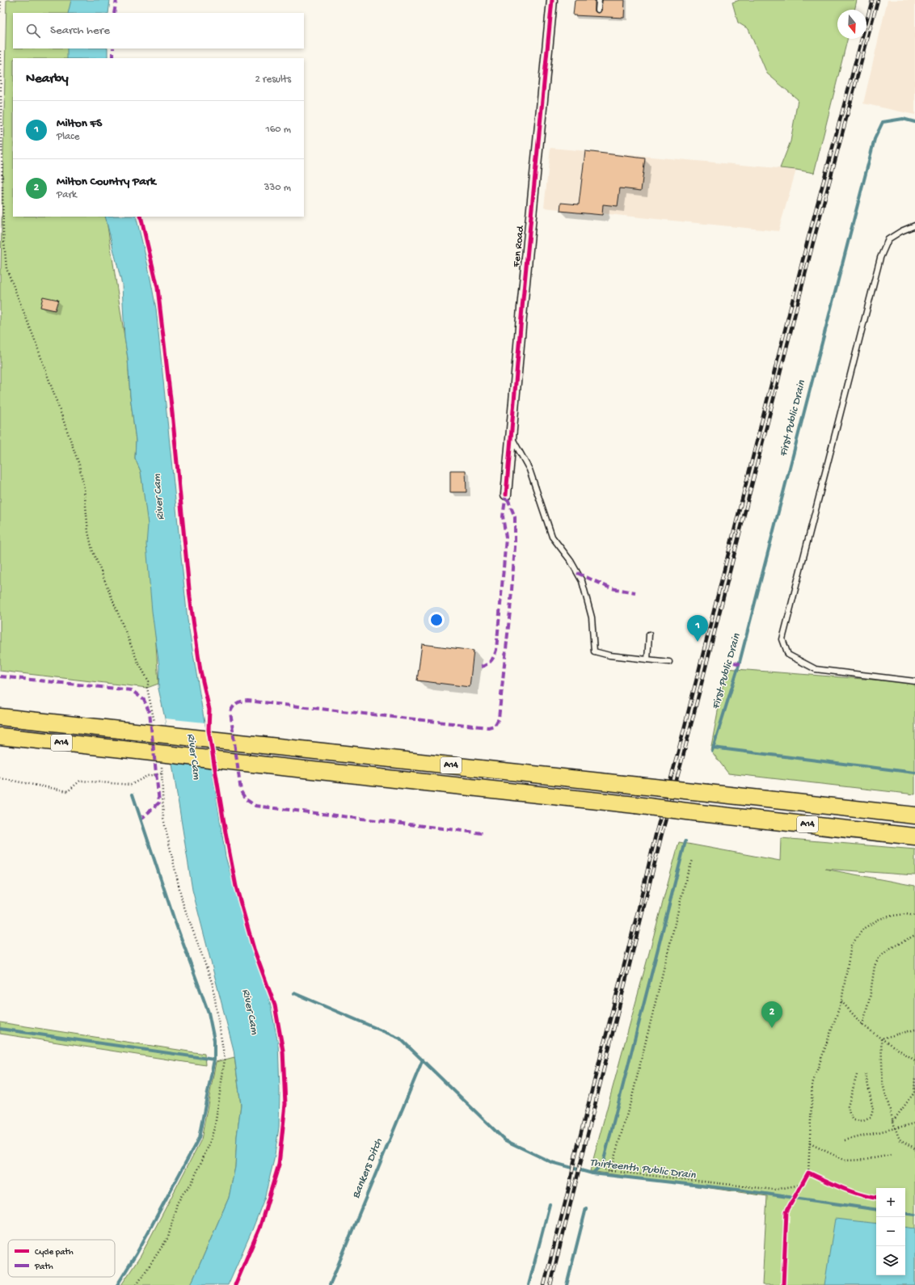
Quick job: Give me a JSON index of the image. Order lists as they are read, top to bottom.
{
  "streets": {
    "highway": ["A14"],
    "street": ["Fen Road"]
  },
  "water": [
    "First Public Drain",
    "River Cam",
    "Bankers Ditch",
    "Thirteenth Public Drain"
  ],
  "legend": ["Cycle path", "Path"],
  "north": "bottom",
  "page": {
    "search": "Search here",
    "heading": ["Nearby", "2 results"],
    "list": [
      {
        "mark": "1",
        "name": "Milton FS",
        "note": "Place",
        "value": "160 m"
      },
      {
        "mark": "2",
        "name": "Milton Country Park",
        "note": "Park",
        "value": "330 m"
      }
    ],
    "pins": ["1", "2"],
    "map_buttons": ["+", "−"]
  }
}
